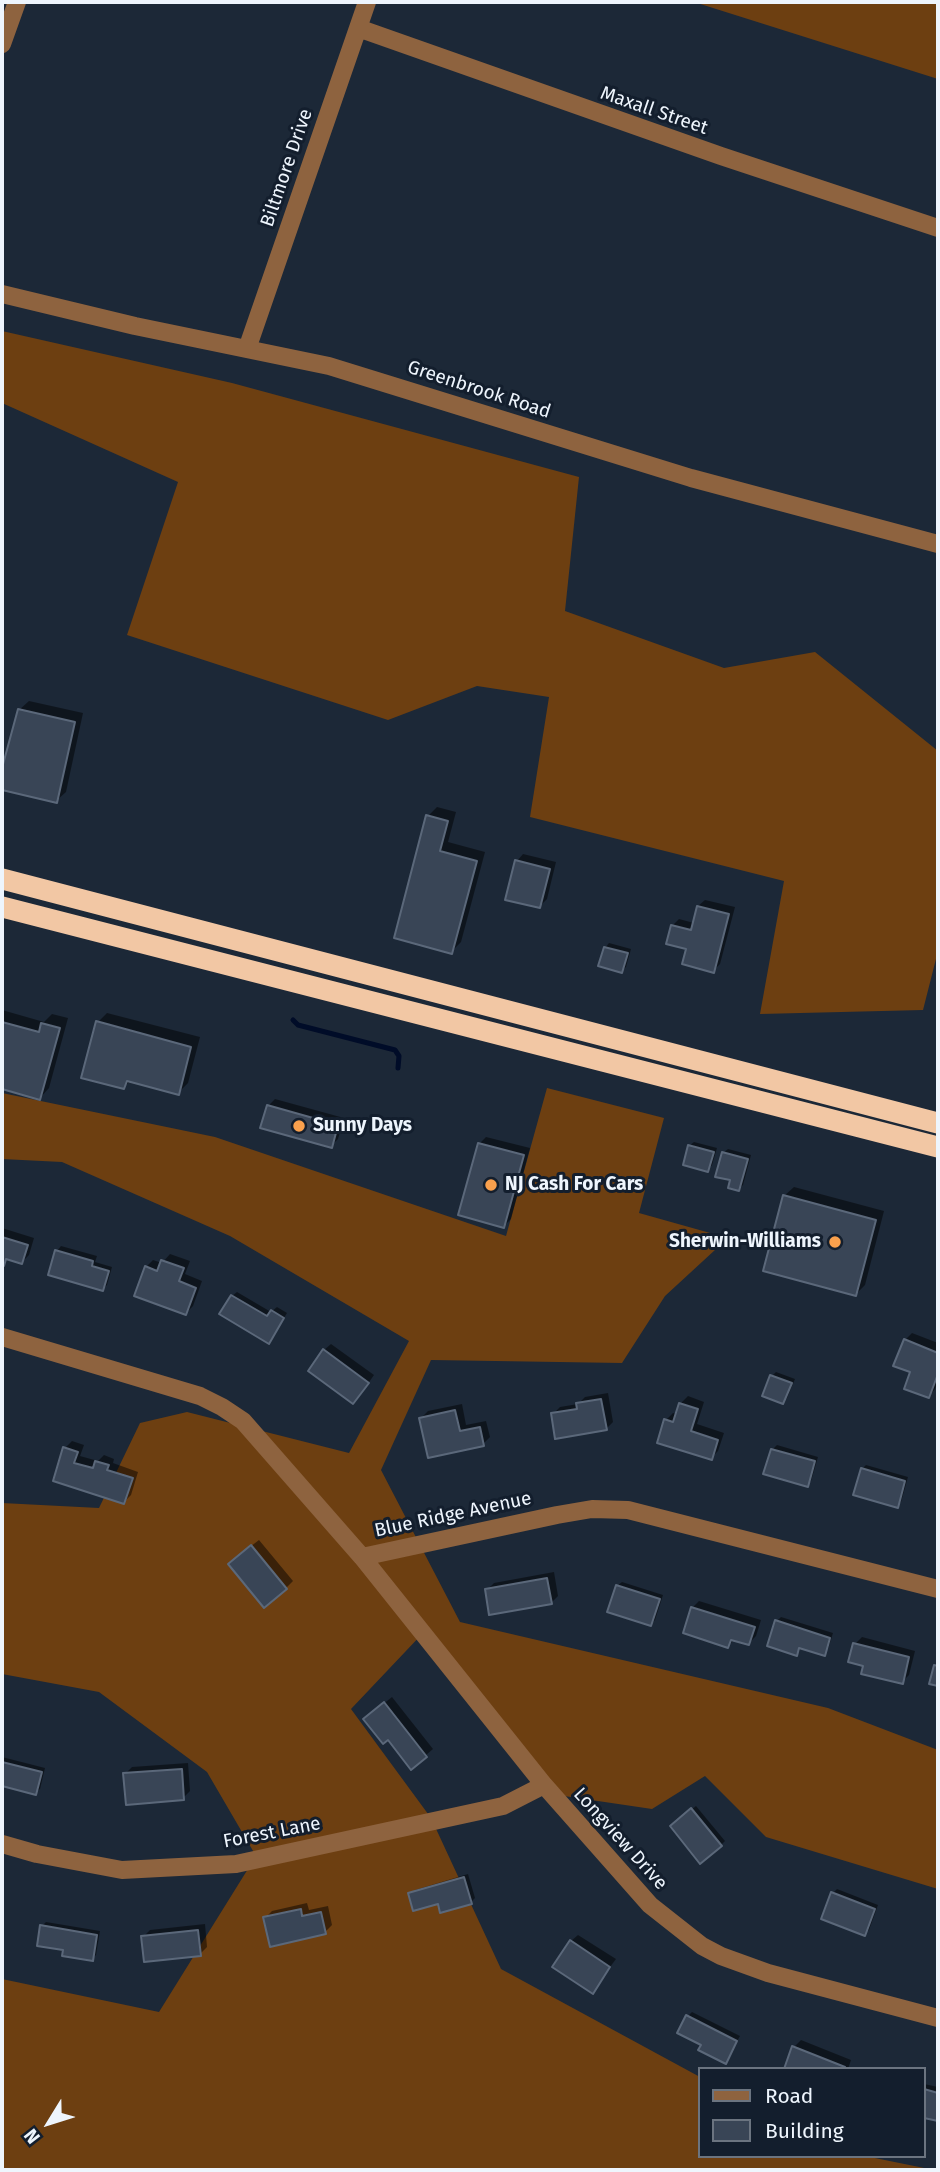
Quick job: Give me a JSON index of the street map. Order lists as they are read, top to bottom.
{
  "streets": {
    "street": [
      "Maxall Street",
      "Biltmore Drive",
      "Greenbrook Road",
      "Blue Ridge Avenue",
      "Forest Lane",
      "Longview Drive"
    ]
  },
  "crossings": [
    ["Maxall Street", "Biltmore Drive"],
    ["Biltmore Drive", "Greenbrook Road"],
    ["Blue Ridge Avenue", "Longview Drive"],
    ["Forest Lane", "Longview Drive"]
  ],
  "places": ["Sunny Days", "NJ Cash For Cars", "Sherwin-Williams"],
  "legend": ["Road", "Building"],
  "north": "bottom left"
}
